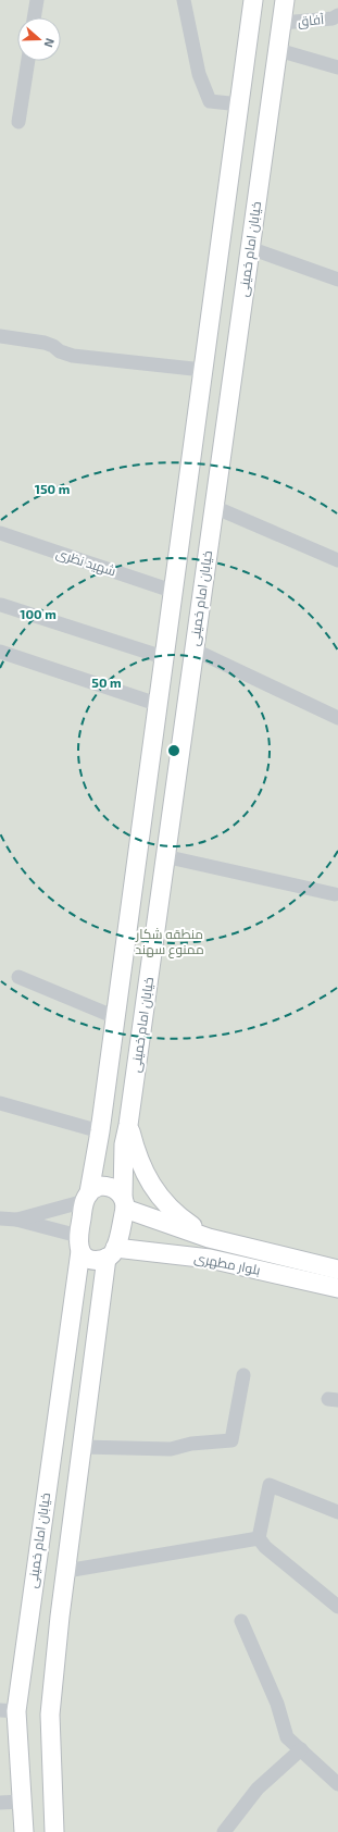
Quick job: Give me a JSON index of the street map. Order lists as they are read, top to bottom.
{
  "streets": {
    "main road": ["خیابان امام خمینی", "بلوار مطهری"],
    "street": ["آفاق", "شهید نظری"]
  },
  "crossings": [
    ["آفاق", "خیابان امام خمینی"],
    ["خیابان امام خمینی", "بلوار مطهری"]
  ],
  "parks": ["منطقه شکار ممنوع سهند"],
  "north": "right",
  "rings": ["150 m", "100 m", "50 m"]
}
